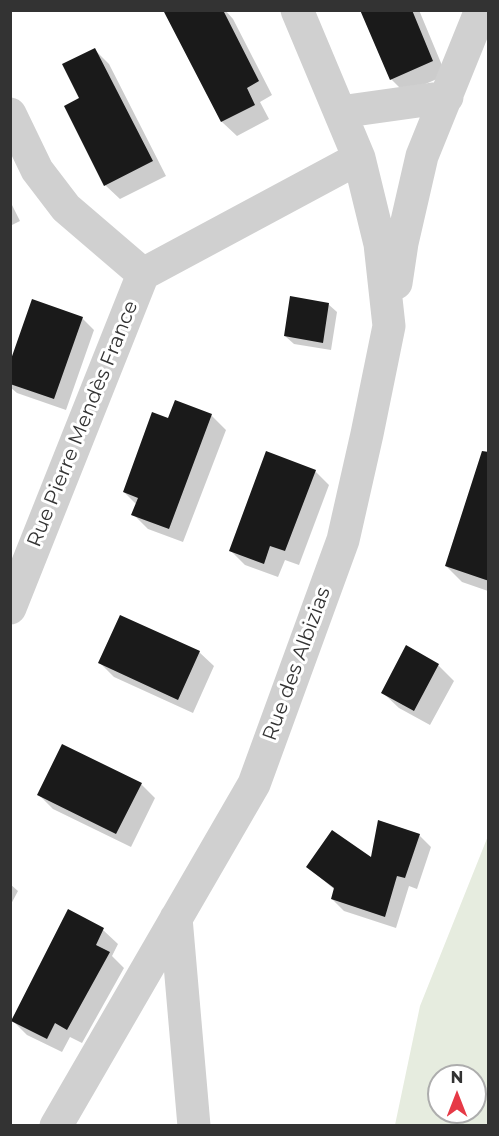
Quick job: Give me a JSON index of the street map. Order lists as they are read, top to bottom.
{
  "streets": {
    "street": ["Rue Pierre Mendès France", "Rue des Albizias"]
  },
  "north": "top"
}
